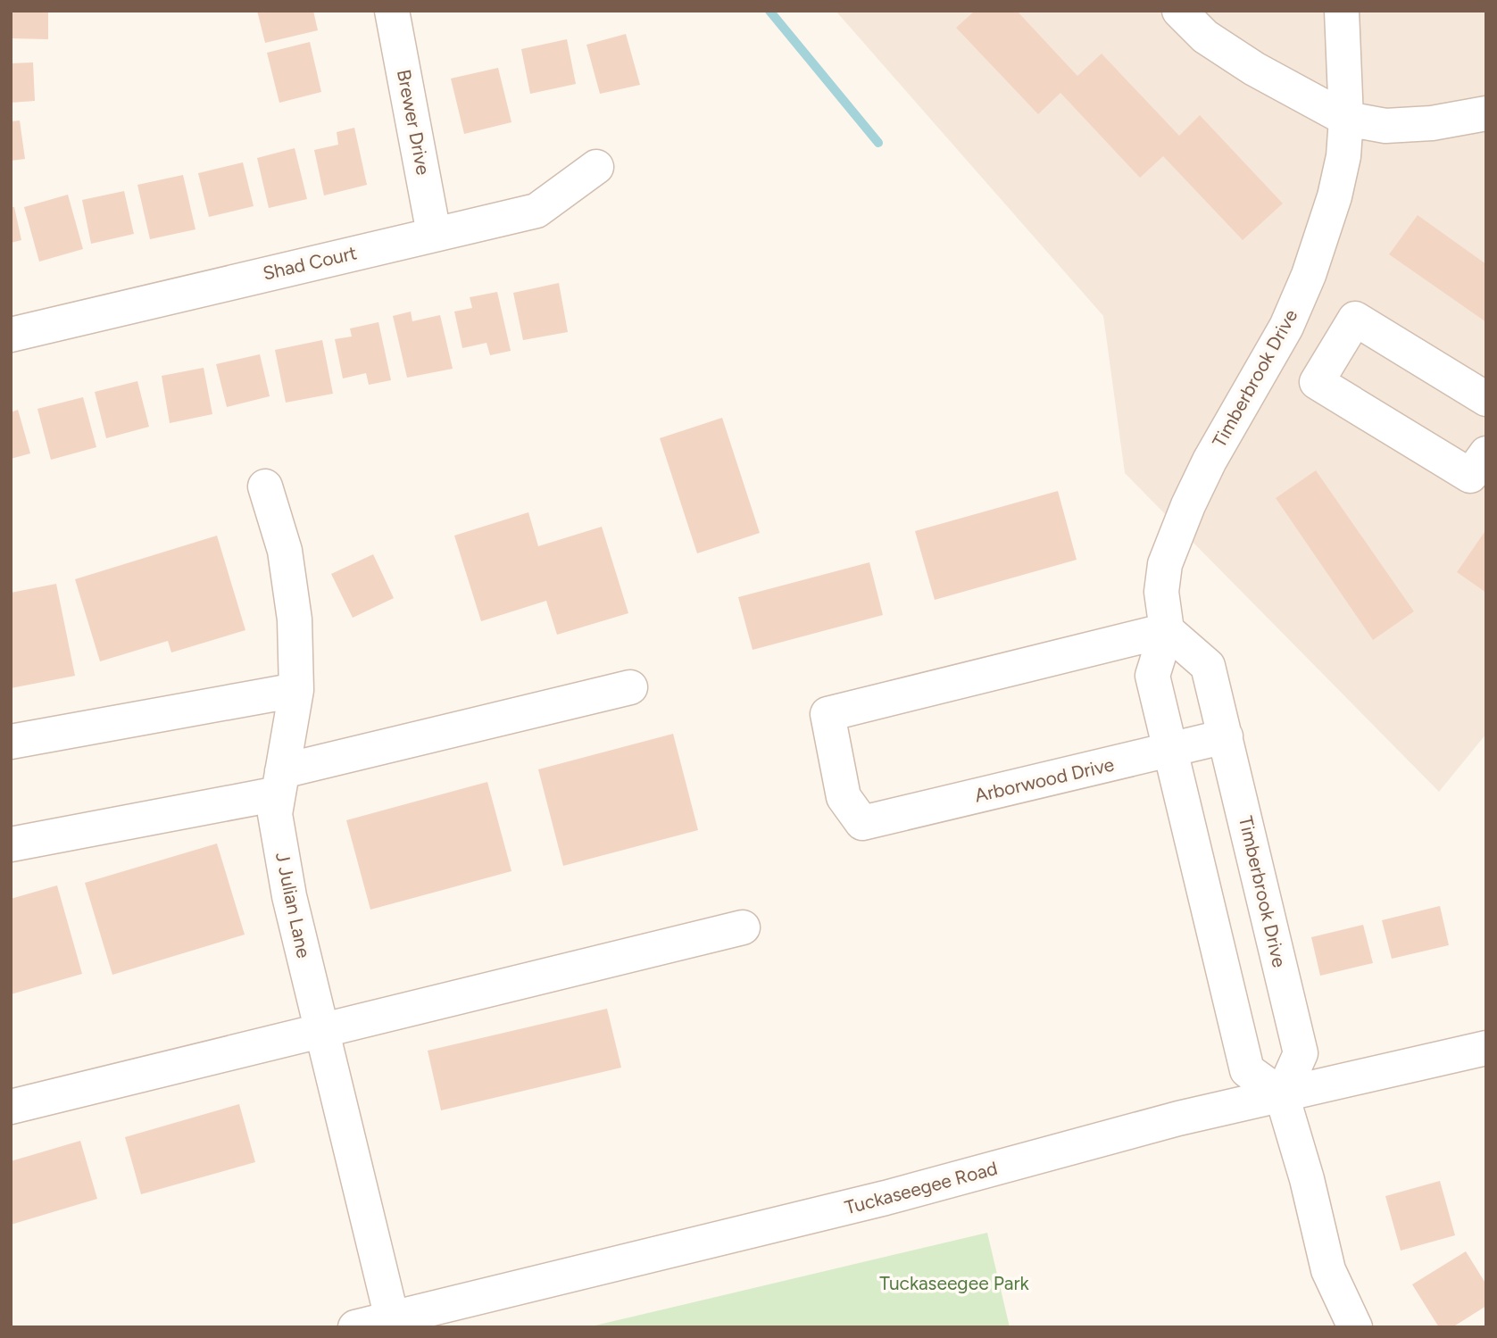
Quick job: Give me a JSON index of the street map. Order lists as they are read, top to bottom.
{
  "streets": {
    "street": [
      "Brewer Drive",
      "Shad Court",
      "Timberbrook Drive",
      "Arborwood Drive",
      "J Julian Lane",
      "Tuckaseegee Road"
    ]
  },
  "crossings": [
    ["Brewer Drive", "Shad Court"],
    ["Timberbrook Drive", "Arborwood Drive"],
    ["Timberbrook Drive", "Tuckaseegee Road"],
    ["J Julian Lane", "Tuckaseegee Road"]
  ],
  "parks": ["Tuckaseegee Park"]
}
